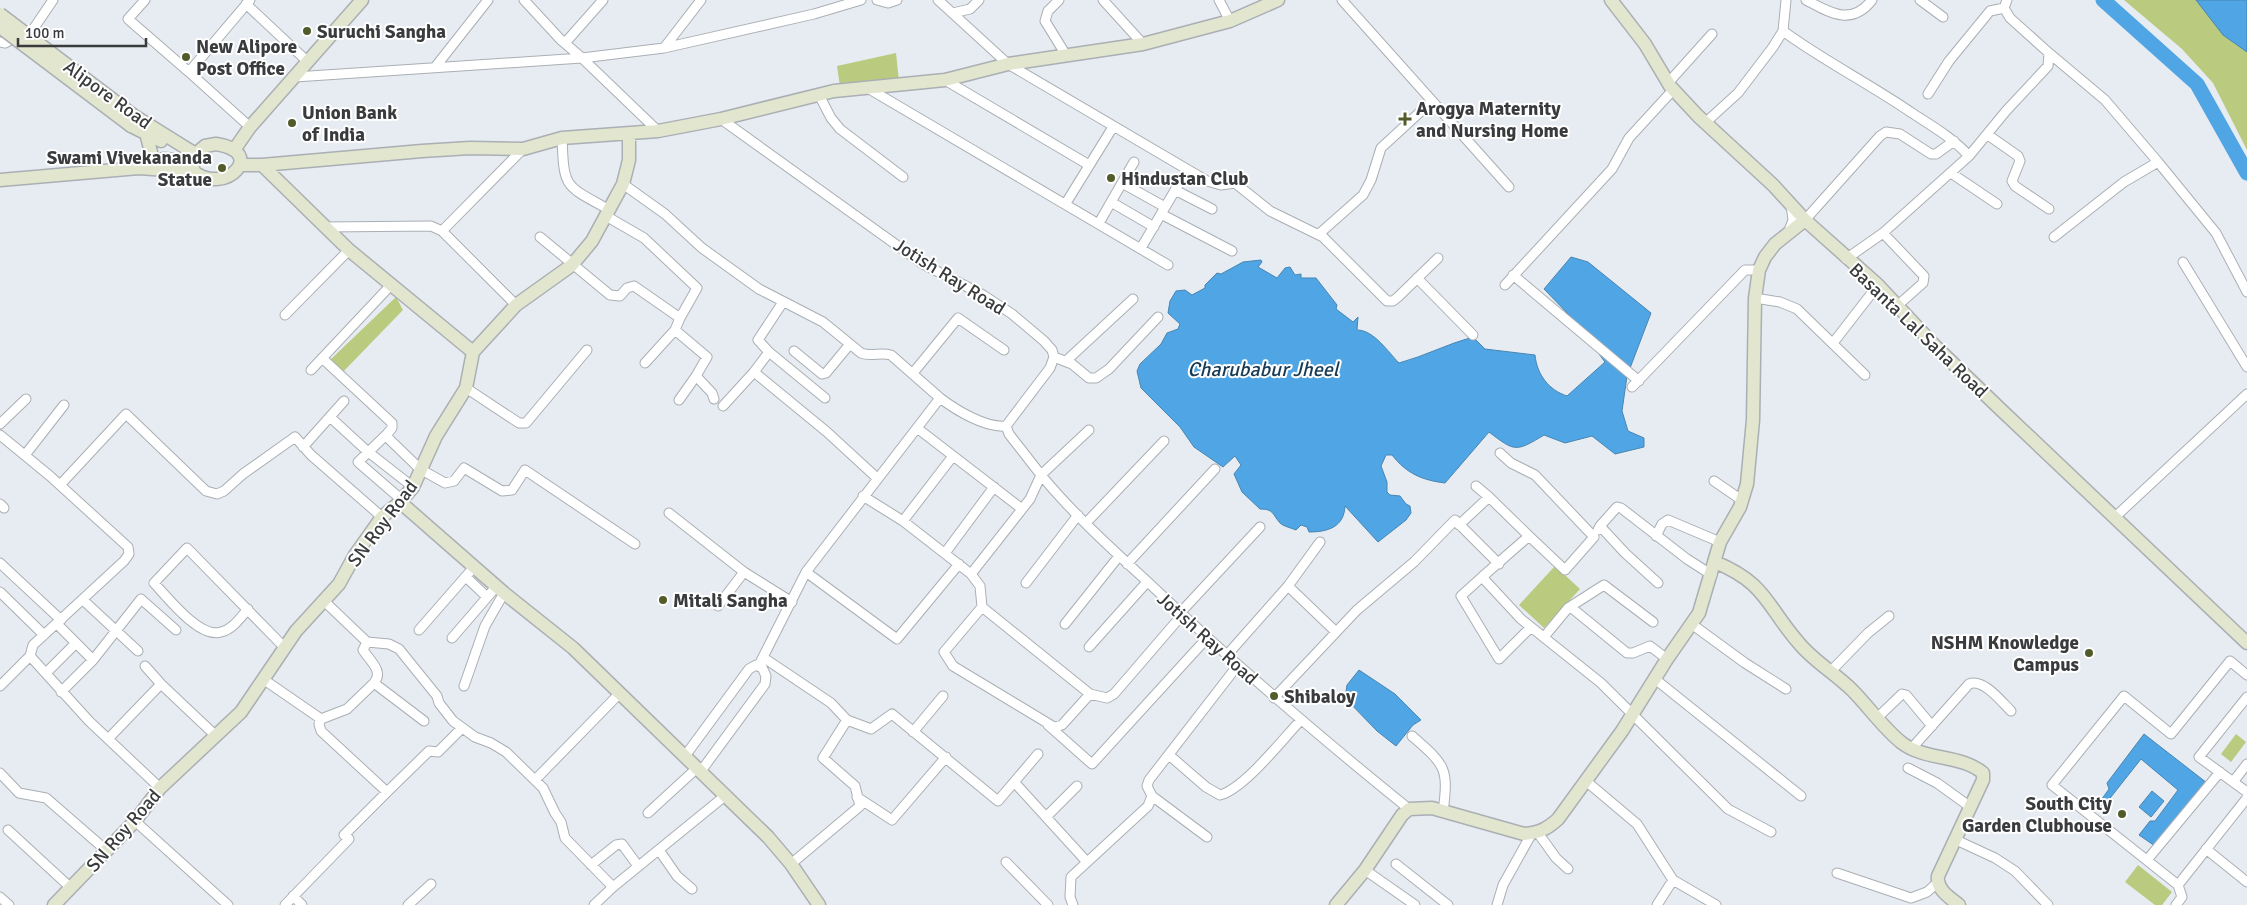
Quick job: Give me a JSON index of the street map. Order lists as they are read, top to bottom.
{
  "streets": {
    "street": [
      "Alipore Road",
      "Jotish Ray Road",
      "Basanta Lal Saha Road",
      "SN Roy Road"
    ]
  },
  "water": ["Charubabur Jheel"],
  "places": {
    "other": [
      "Suruchi Sangha",
      "New Alipore Post Office",
      "Union Bank of India",
      "Swami Vivekananda Statue",
      "Hindustan Club",
      "Mitali Sangha",
      "NSHM Knowledge Campus",
      "Shibaloy",
      "South City Garden Clubhouse"
    ],
    "health": ["Arogya Maternity and Nursing Home"]
  },
  "scale_bar": "100 m"
}
